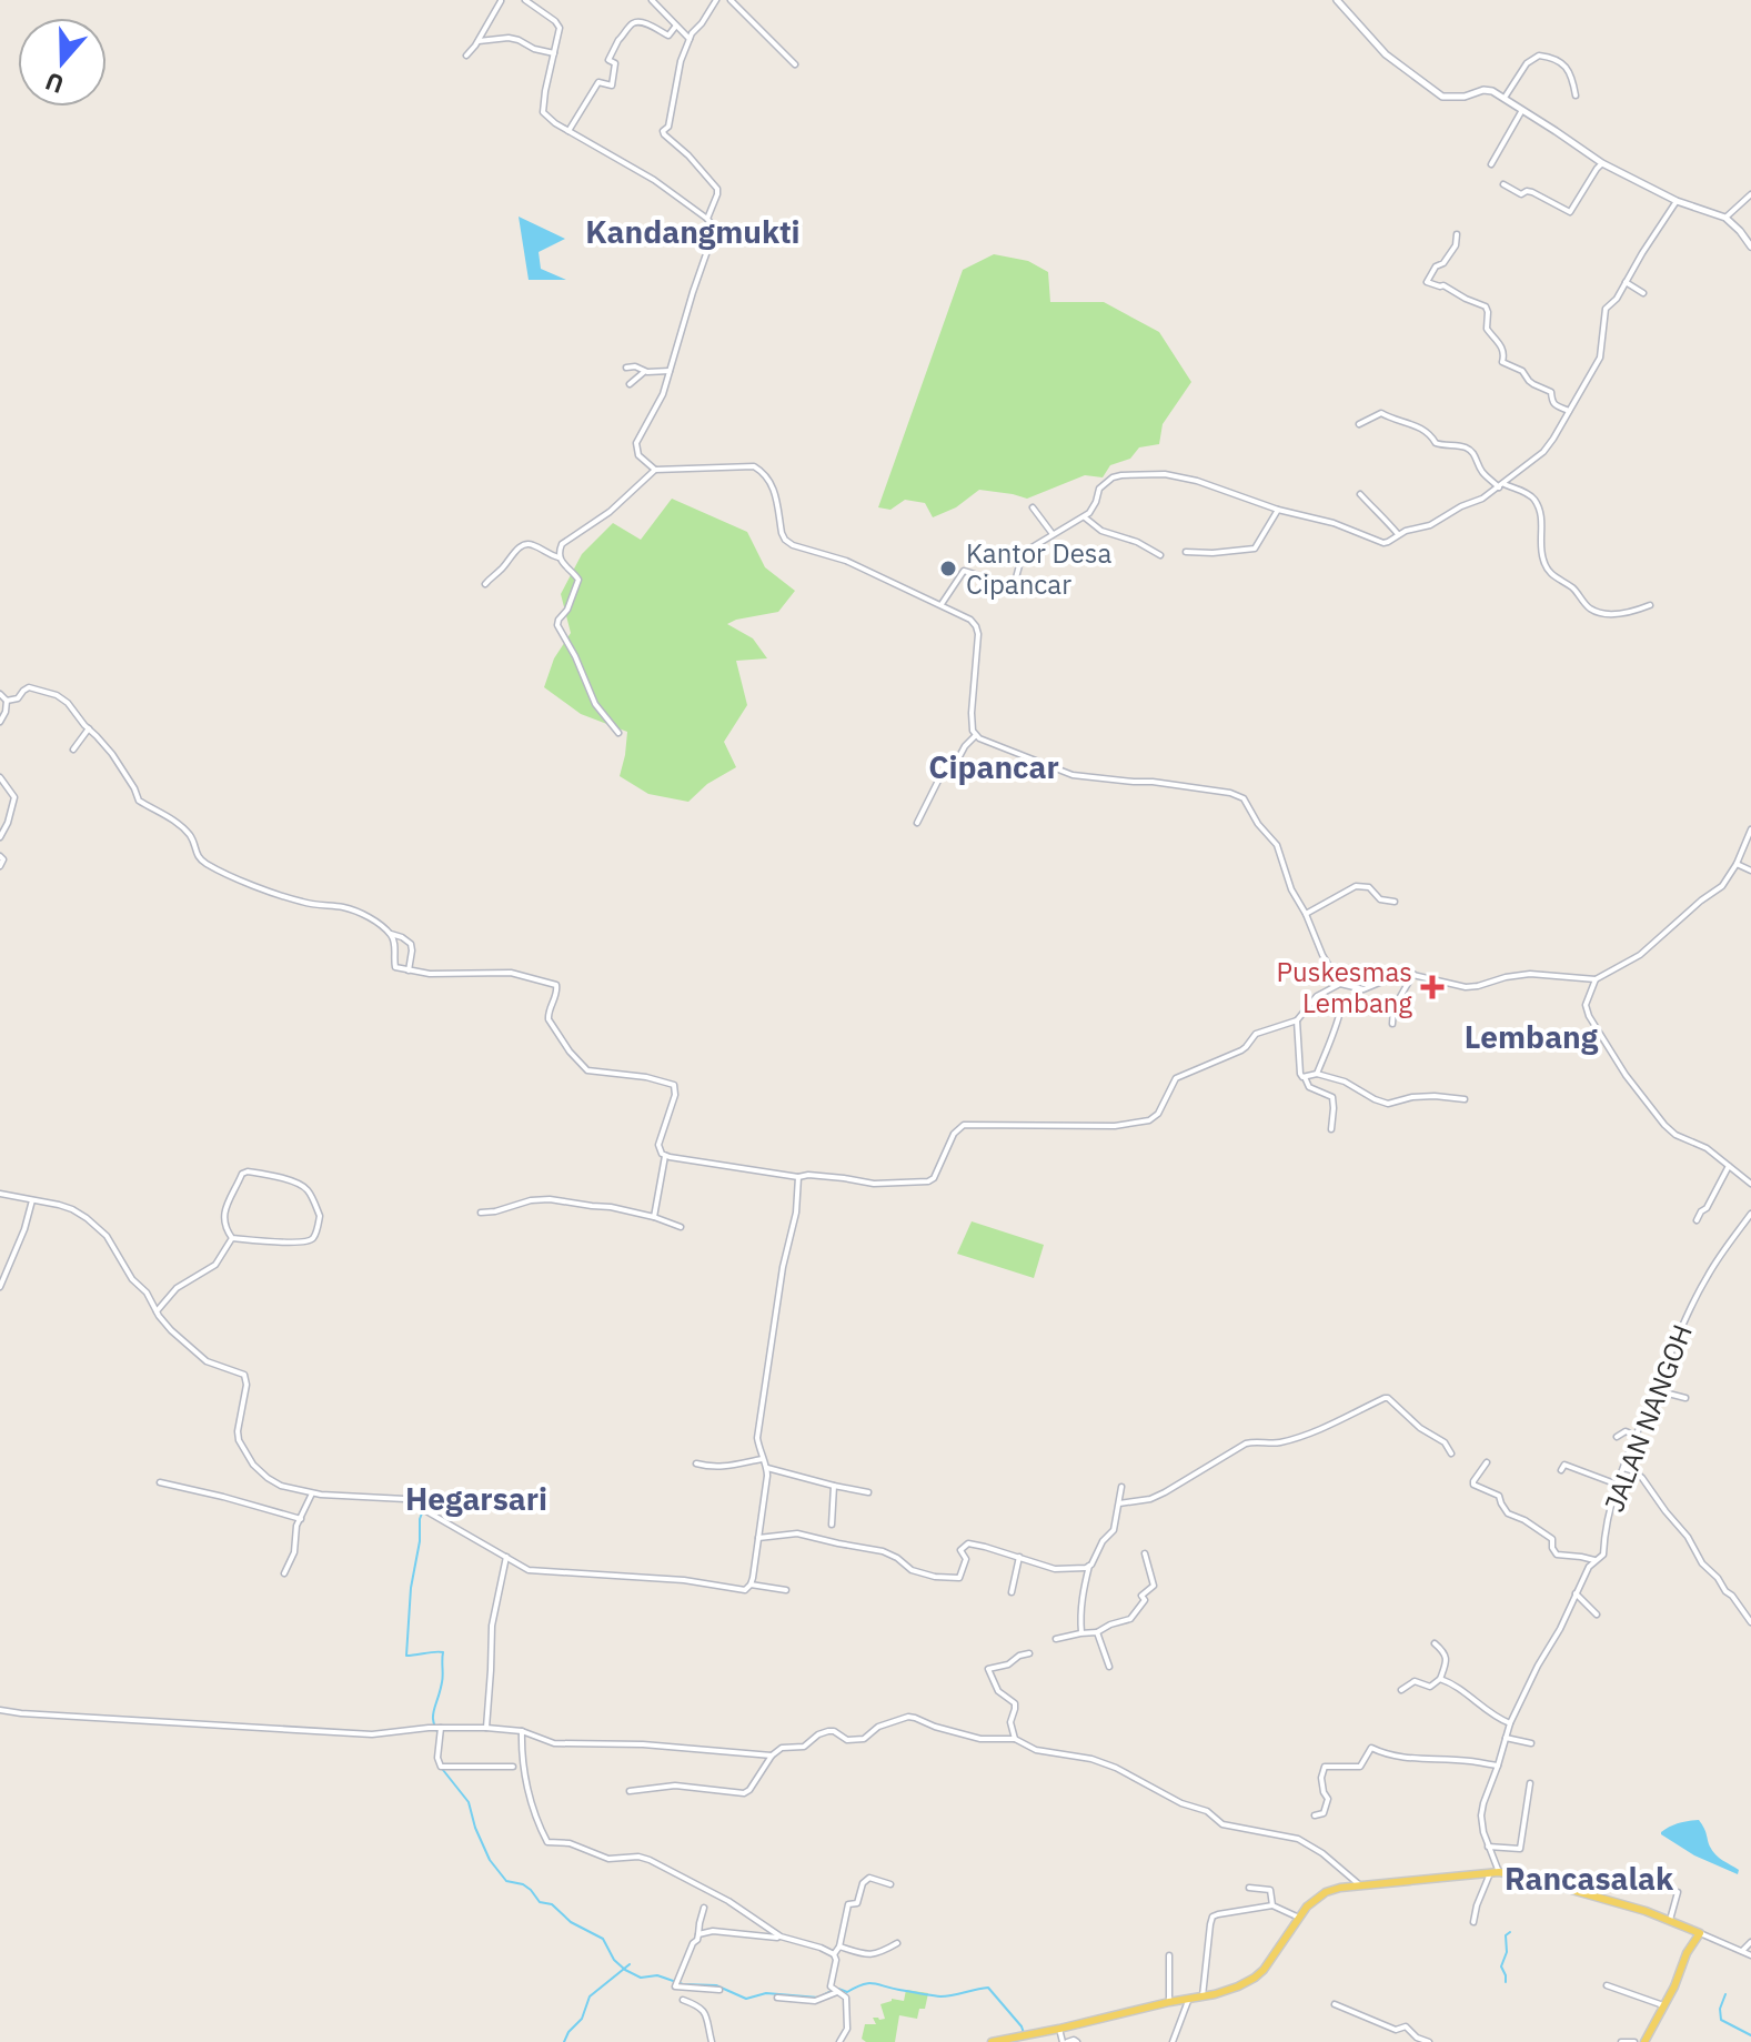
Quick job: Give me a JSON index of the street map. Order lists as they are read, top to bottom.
{
  "streets": {
    "street": ["JALAN NANGOH"]
  },
  "districts": [
    "Kandangmukti",
    "Cipancar",
    "Lembang",
    "Hegarsari",
    "Rancasalak"
  ],
  "places": {
    "other": ["Kantor Desa Cipancar"],
    "health": ["Puskesmas Lembang"]
  },
  "north": "bottom"
}
